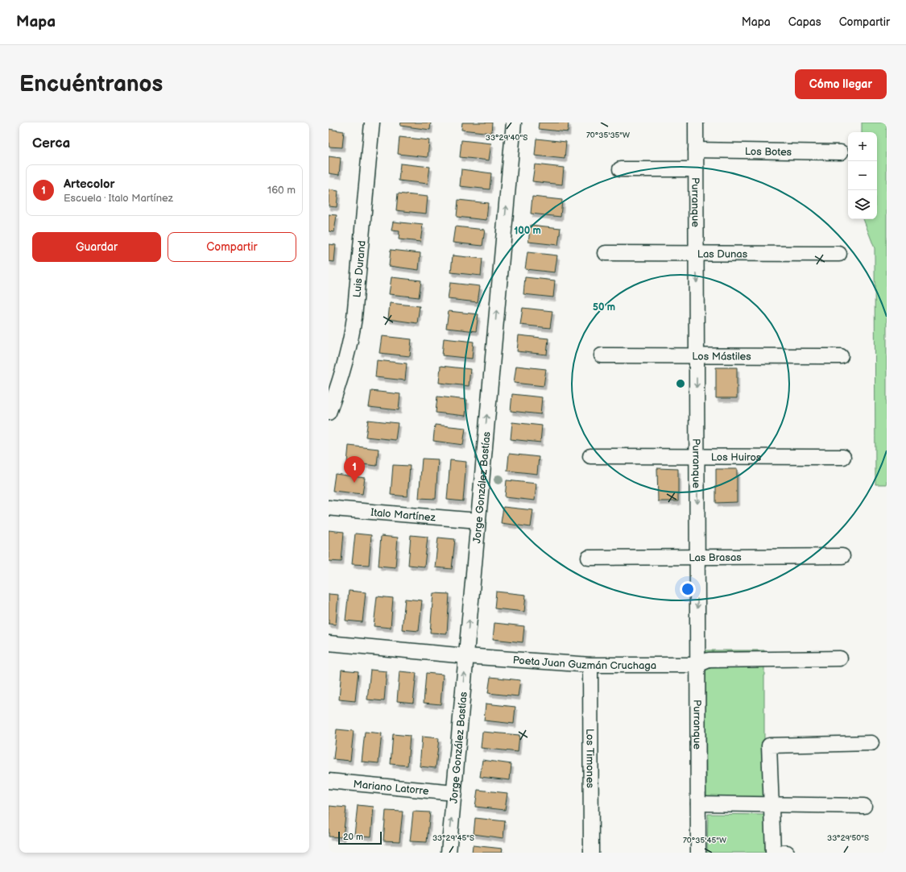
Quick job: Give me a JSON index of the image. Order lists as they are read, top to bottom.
{
  "streets": {
    "street": [
      "Los Botes",
      "Purranque",
      "Las Dunas",
      "Luis Durand",
      "Los Mástiles",
      "Los Huiros",
      "Jorge González Bastías",
      "Italo Martínez",
      "Las Brasas",
      "Poeta Juan Guzmán Cruchaga",
      "Los Timones",
      "Mariano Latorre"
    ]
  },
  "crossings": [
    ["Los Botes", "Purranque"],
    ["Purranque", "Las Dunas"],
    ["Purranque", "Los Mástiles"],
    ["Purranque", "Los Huiros"],
    ["Purranque", "Las Brasas"],
    ["Purranque", "Poeta Juan Guzmán Cruchaga"],
    ["Jorge González Bastías", "Italo Martínez"],
    ["Jorge González Bastías", "Poeta Juan Guzmán Cruchaga"],
    ["Jorge González Bastías", "Mariano Latorre"],
    ["Poeta Juan Guzmán Cruchaga", "Los Timones"]
  ],
  "one_way": ["Purranque", "Jorge González Bastías"],
  "scale_bar": "20 m",
  "page": {
    "header": "Mapa",
    "nav": ["Mapa", "Capas", "Compartir"],
    "buttons": [
      "Cómo llegar",
      ["Guardar", "Compartir"]
    ],
    "title": "Encuéntranos",
    "heading": "Cerca",
    "map_buttons": ["+", "−"],
    "list": [
      {
        "mark": "1",
        "name": "Artecolor",
        "note": "Escuela · Italo Martínez",
        "value": "160 m"
      }
    ],
    "pins": "1",
    "scale": "20 m"
  },
  "coordinates": [
    "70°35'35\"W",
    "33°29'40\"S",
    "33°29'45\"S",
    "33°29'50\"S",
    "70°35'45\"W"
  ],
  "rings": ["100 m", "50 m"]
}
